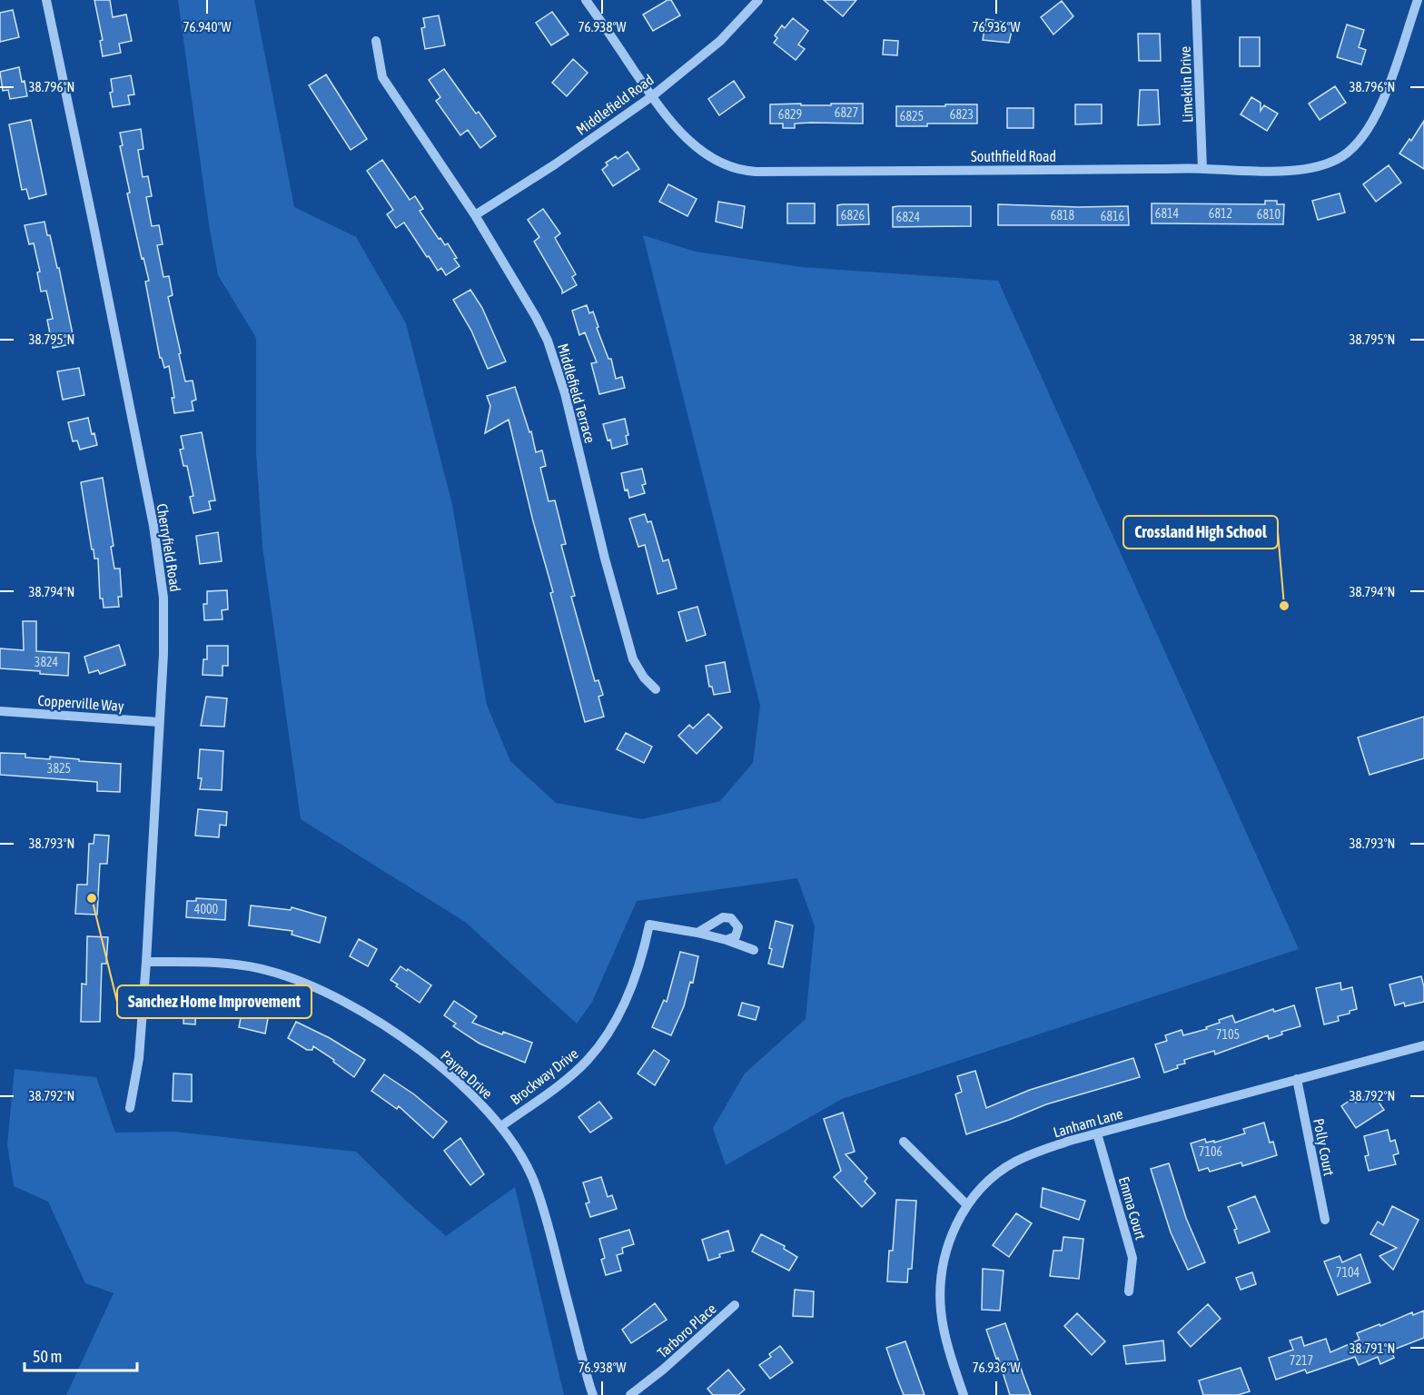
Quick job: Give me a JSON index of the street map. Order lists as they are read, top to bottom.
{
  "streets": {
    "street": [
      "Limekiln Drive",
      "Middlefield Road",
      "Southfield Road",
      "Middlefield Terrace",
      "Cherryfield Road",
      "Copperville Way",
      "Payne Drive",
      "Brockway Drive",
      "Lanham Lane",
      "Polly Court",
      "Emma Court",
      "Tarboro Place"
    ]
  },
  "crossings": [
    ["Limekiln Drive", "Southfield Road"],
    ["Middlefield Road", "Southfield Road"],
    ["Middlefield Road", "Middlefield Terrace"],
    ["Cherryfield Road", "Copperville Way"],
    ["Cherryfield Road", "Payne Drive"],
    ["Payne Drive", "Brockway Drive"],
    ["Lanham Lane", "Polly Court"],
    ["Lanham Lane", "Emma Court"]
  ],
  "places": ["Crossland High School", "Sanchez Home Improvement"],
  "house_numbers": [
    "6827",
    "6829",
    "6823",
    "6825",
    "6814",
    "6812",
    "6810",
    "6826",
    "6818",
    "6816",
    "6824",
    "3824",
    "3825",
    "4000",
    "7105",
    "7106",
    "7104",
    "7217"
  ],
  "scale_bar": "50 m",
  "coordinates": [
    "76.940°W",
    "76.938°W",
    "76.936°W",
    "38.796°N",
    "38.795°N",
    "38.794°N",
    "38.793°N",
    "38.792°N",
    "38.791°N"
  ]
}
